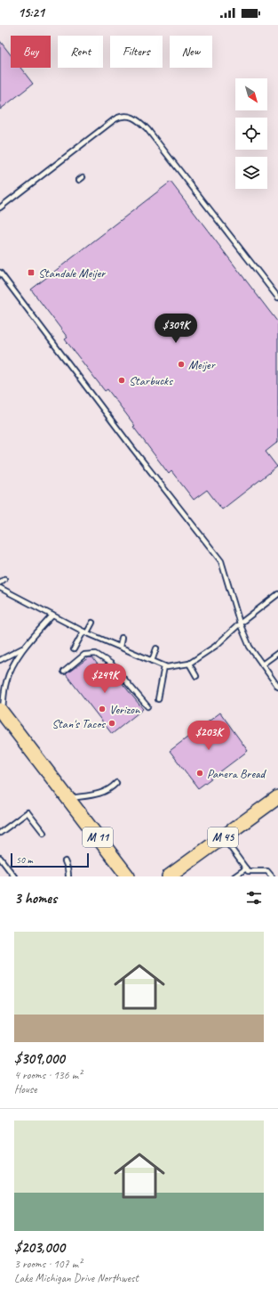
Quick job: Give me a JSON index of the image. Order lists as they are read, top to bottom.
{
  "streets": {
    "main road": ["M 11", "M 45"]
  },
  "places": {
    "transit": ["Standale Meijer"],
    "other": [
      "Meijer",
      "Starbucks",
      "Verizon",
      "Stan's Tacos",
      "Panera Bread"
    ]
  },
  "scale_bar": "50 m",
  "north": "bottom right",
  "page": {
    "status": "15:21",
    "chip": [
      "Buy",
      "Rent",
      "Filters",
      "New"
    ],
    "price": ["$309K", "$249K", "$203K"],
    "scale": "50 m",
    "heading": "3 homes",
    "list": [
      {
        "name": "$309,000",
        "note": "4 rooms · 136 m² · House"
      },
      {
        "name": "$203,000",
        "note": "3 rooms · 107 m² · Lake Michigan Drive Northwest"
      }
    ]
  }
}
